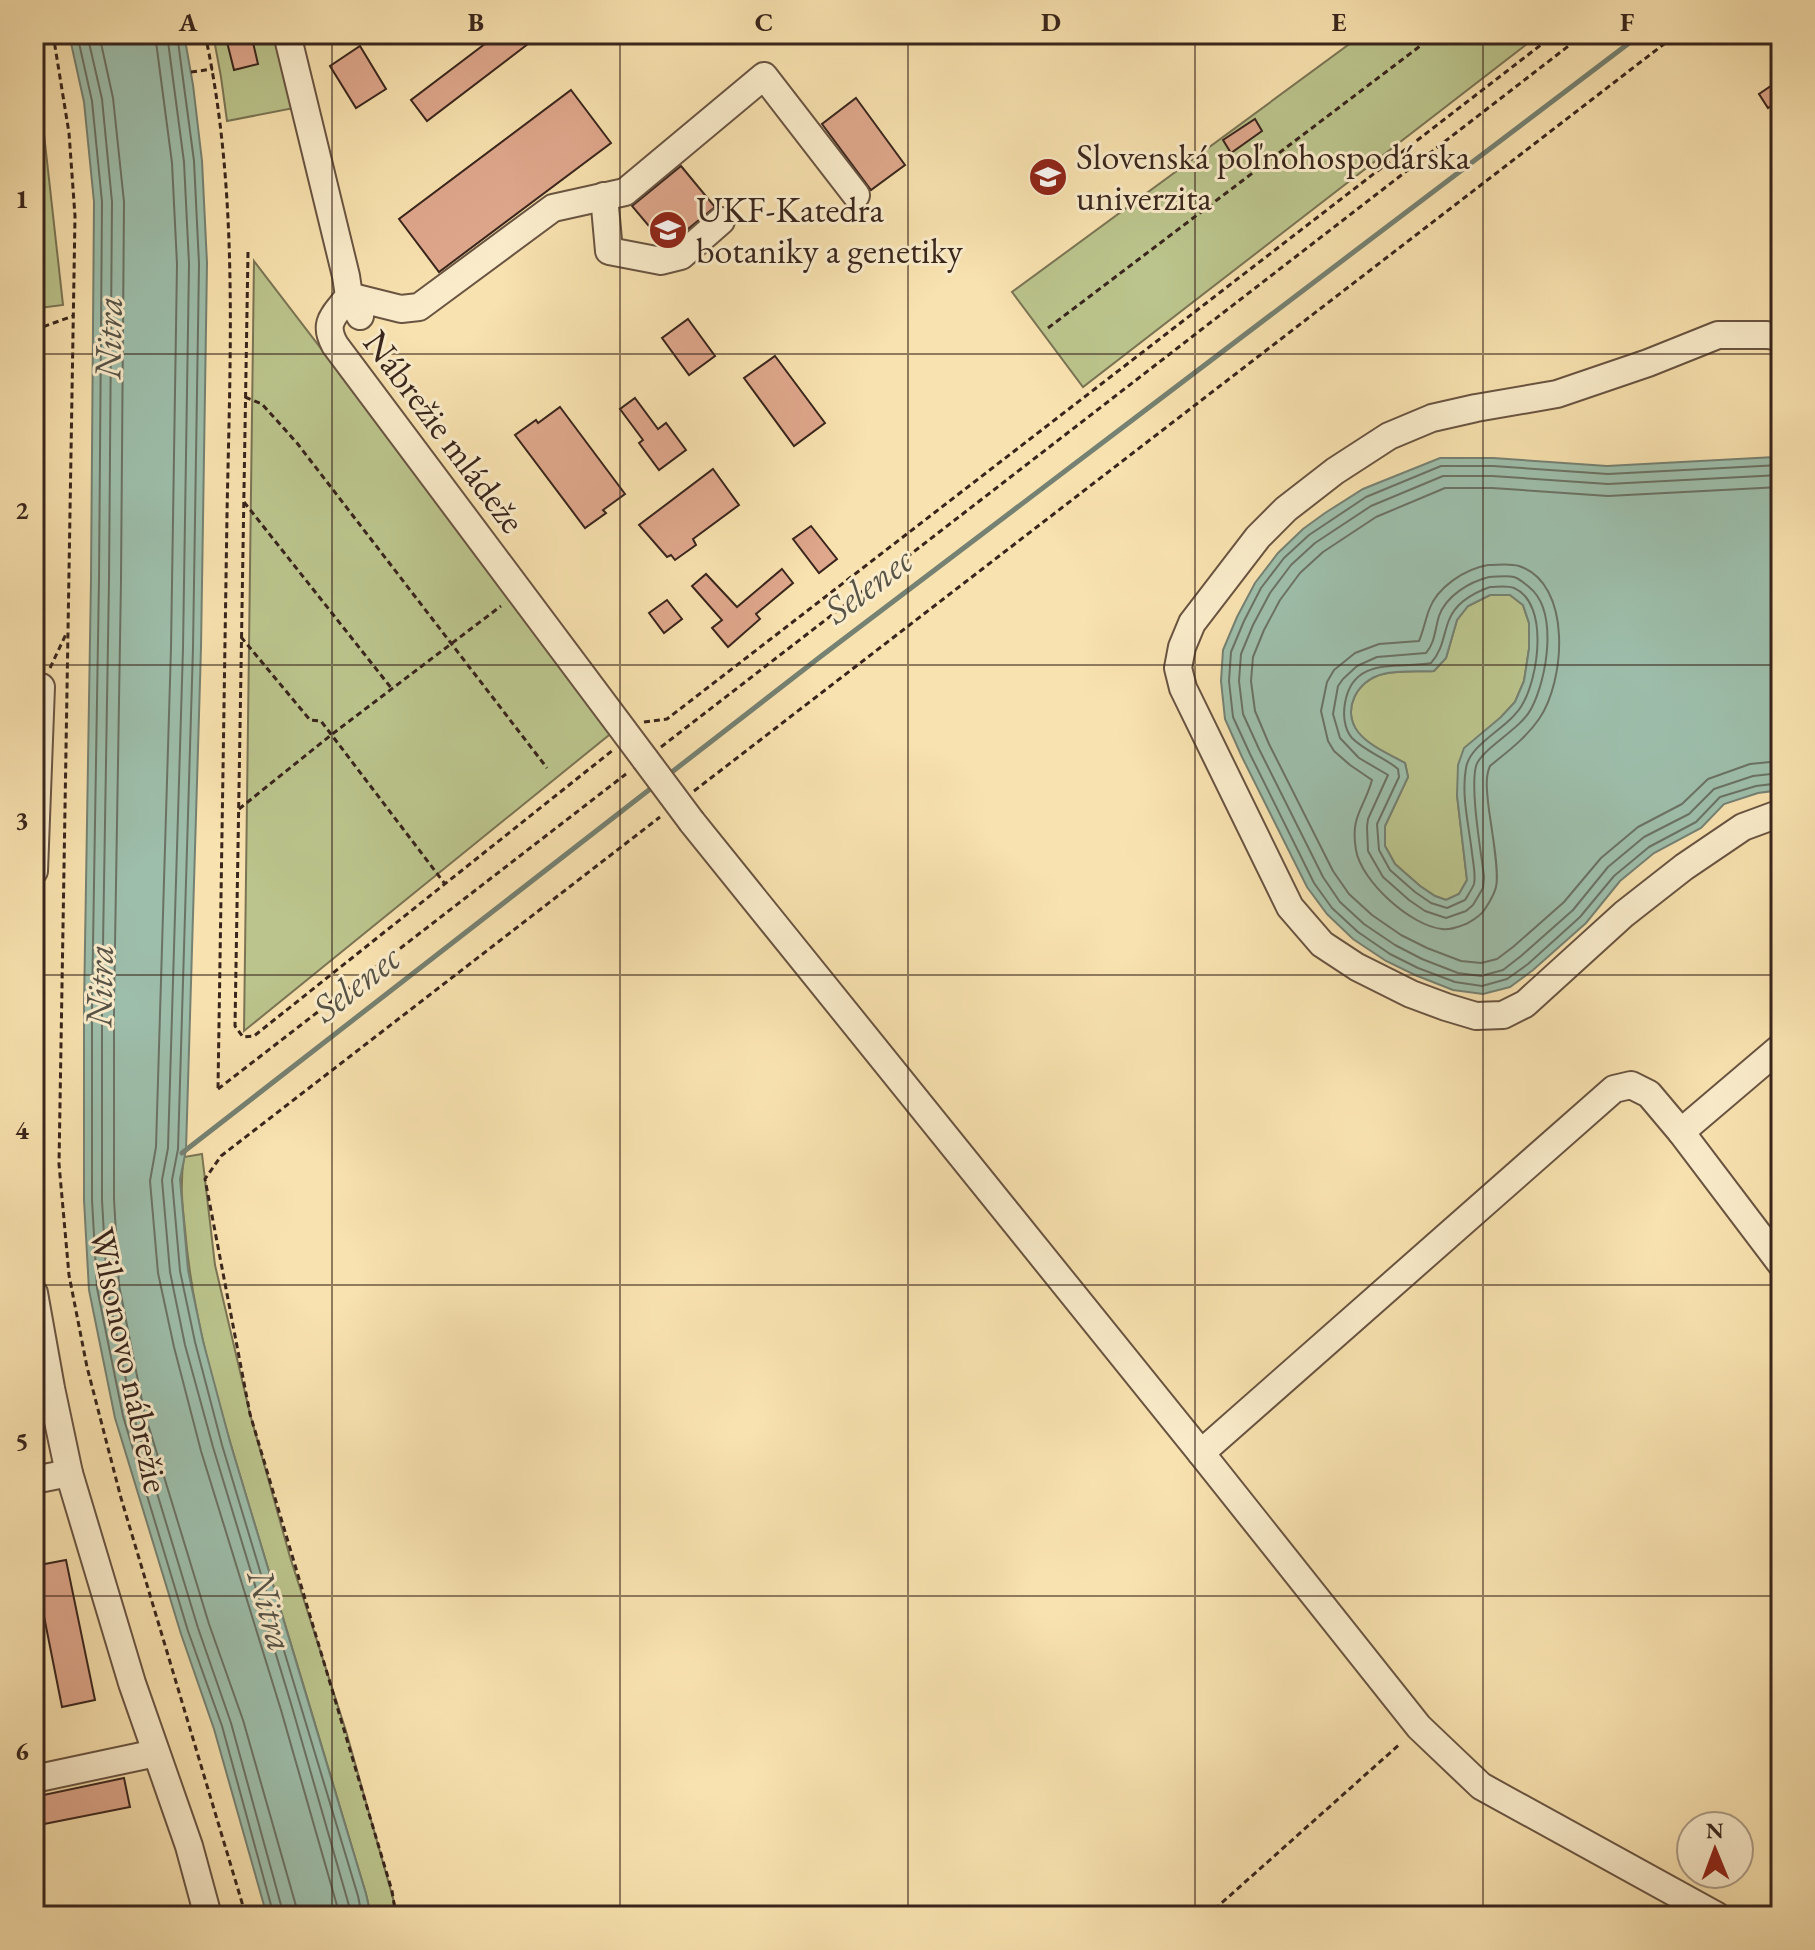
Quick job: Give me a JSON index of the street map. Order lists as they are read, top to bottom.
{
  "streets": {
    "street": ["Nábrežie mládeže"],
    "path": ["Wilsonovo nábrežie"]
  },
  "water": ["Nitra", "Selenec"],
  "places": {
    "school or university": ["Slovenská poľnohospodárska univerzita", "UKF-Katedra botaniky a genetiky"]
  },
  "north": "top",
  "grid": {
    "columns": [
      "A",
      "B",
      "C",
      "D",
      "E",
      "F"
    ],
    "rows": [
      "1",
      "2",
      "3",
      "4",
      "5",
      "6"
    ]
  }
}
